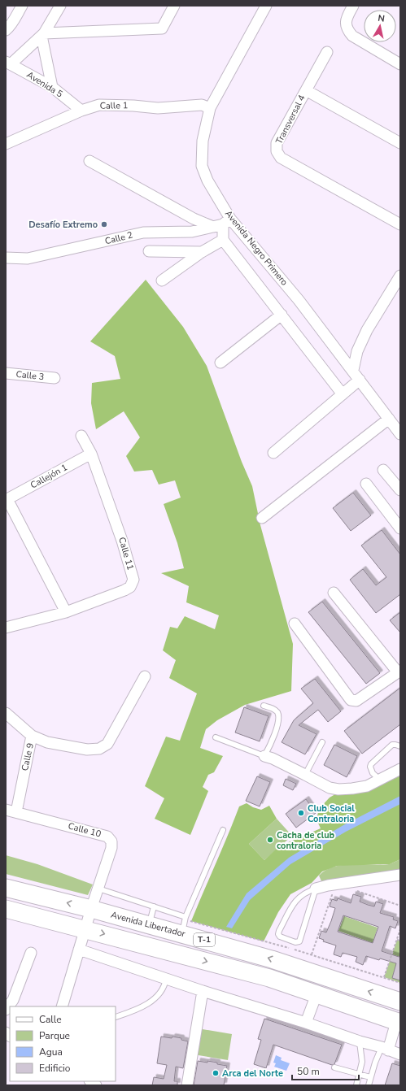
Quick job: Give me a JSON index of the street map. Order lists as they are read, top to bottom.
{
  "streets": {
    "main road": ["Avenida Libertador", "T-1"],
    "street": [
      "Avenida 5",
      "Calle 1",
      "Transversal 4",
      "Calle 2",
      "Avenida Negro Primero",
      "Calle 3",
      "Callejón 1",
      "Calle 11",
      "Calle 9",
      "Calle 10"
    ]
  },
  "crossings": [
    ["Avenida 5", "Calle 1"],
    ["Calle 1", "Avenida Negro Primero"],
    ["Calle 2", "Avenida Negro Primero"],
    ["Callejón 1", "Calle 11"],
    ["Calle 9", "Calle 10"],
    ["Calle 10", "Avenida Libertador"],
    ["Calle 10", "T-1"]
  ],
  "places": [
    "Desafío Extremo",
    "Club Social Contraloria",
    "Cacha de club contraloria",
    "Arca del Norte"
  ],
  "legend": [
    "Calle",
    "Parque",
    "Agua",
    "Edificio"
  ],
  "scale_bar": "50 m",
  "north": "top"
}
